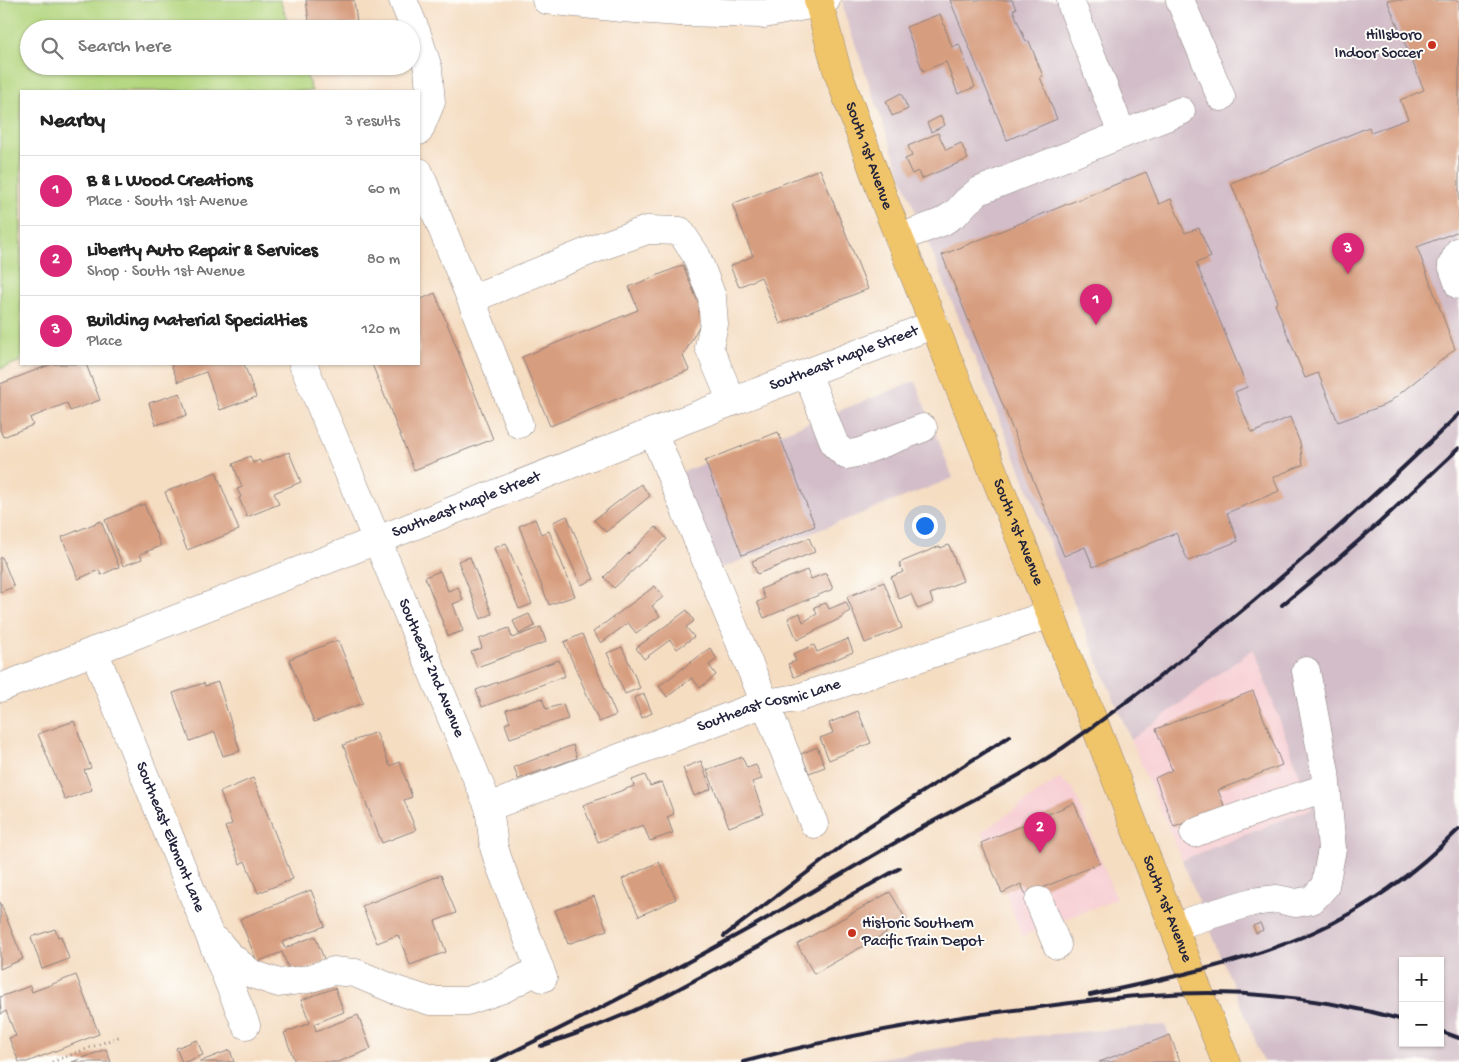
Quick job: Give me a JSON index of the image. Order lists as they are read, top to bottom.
{
  "streets": {
    "main road": ["South 1st Avenue"],
    "street": [
      "Southeast Maple Street",
      "Southeast 2nd Avenue",
      "Southeast Cosmic Lane",
      "Southeast Elkmont Lane"
    ]
  },
  "crossings": [
    ["South 1st Avenue", "Southeast Maple Street"],
    ["South 1st Avenue", "Southeast Cosmic Lane"],
    ["Southeast Maple Street", "Southeast 2nd Avenue"],
    ["Southeast Maple Street", "Southeast Elkmont Lane"],
    ["Southeast 2nd Avenue", "Southeast Cosmic Lane"],
    ["Southeast 2nd Avenue", "Southeast Elkmont Lane"]
  ],
  "places": ["Hillsboro Indoor Soccer", "Historic Southern Pacific Train Depot"],
  "page": {
    "search": "Search here",
    "heading": ["Nearby", "3 results"],
    "list": [
      {
        "mark": "1",
        "name": "B & L Wood Creations",
        "note": "Place · South 1st Avenue",
        "value": "60 m"
      },
      {
        "mark": "2",
        "name": "Liberty Auto Repair & Services",
        "note": "Shop · South 1st Avenue",
        "value": "80 m"
      },
      {
        "mark": "3",
        "name": "Building Material Specialties",
        "note": "Place",
        "value": "120 m"
      }
    ],
    "pins": ["3", "1", "2"],
    "map_buttons": ["+", "−"]
  }
}
